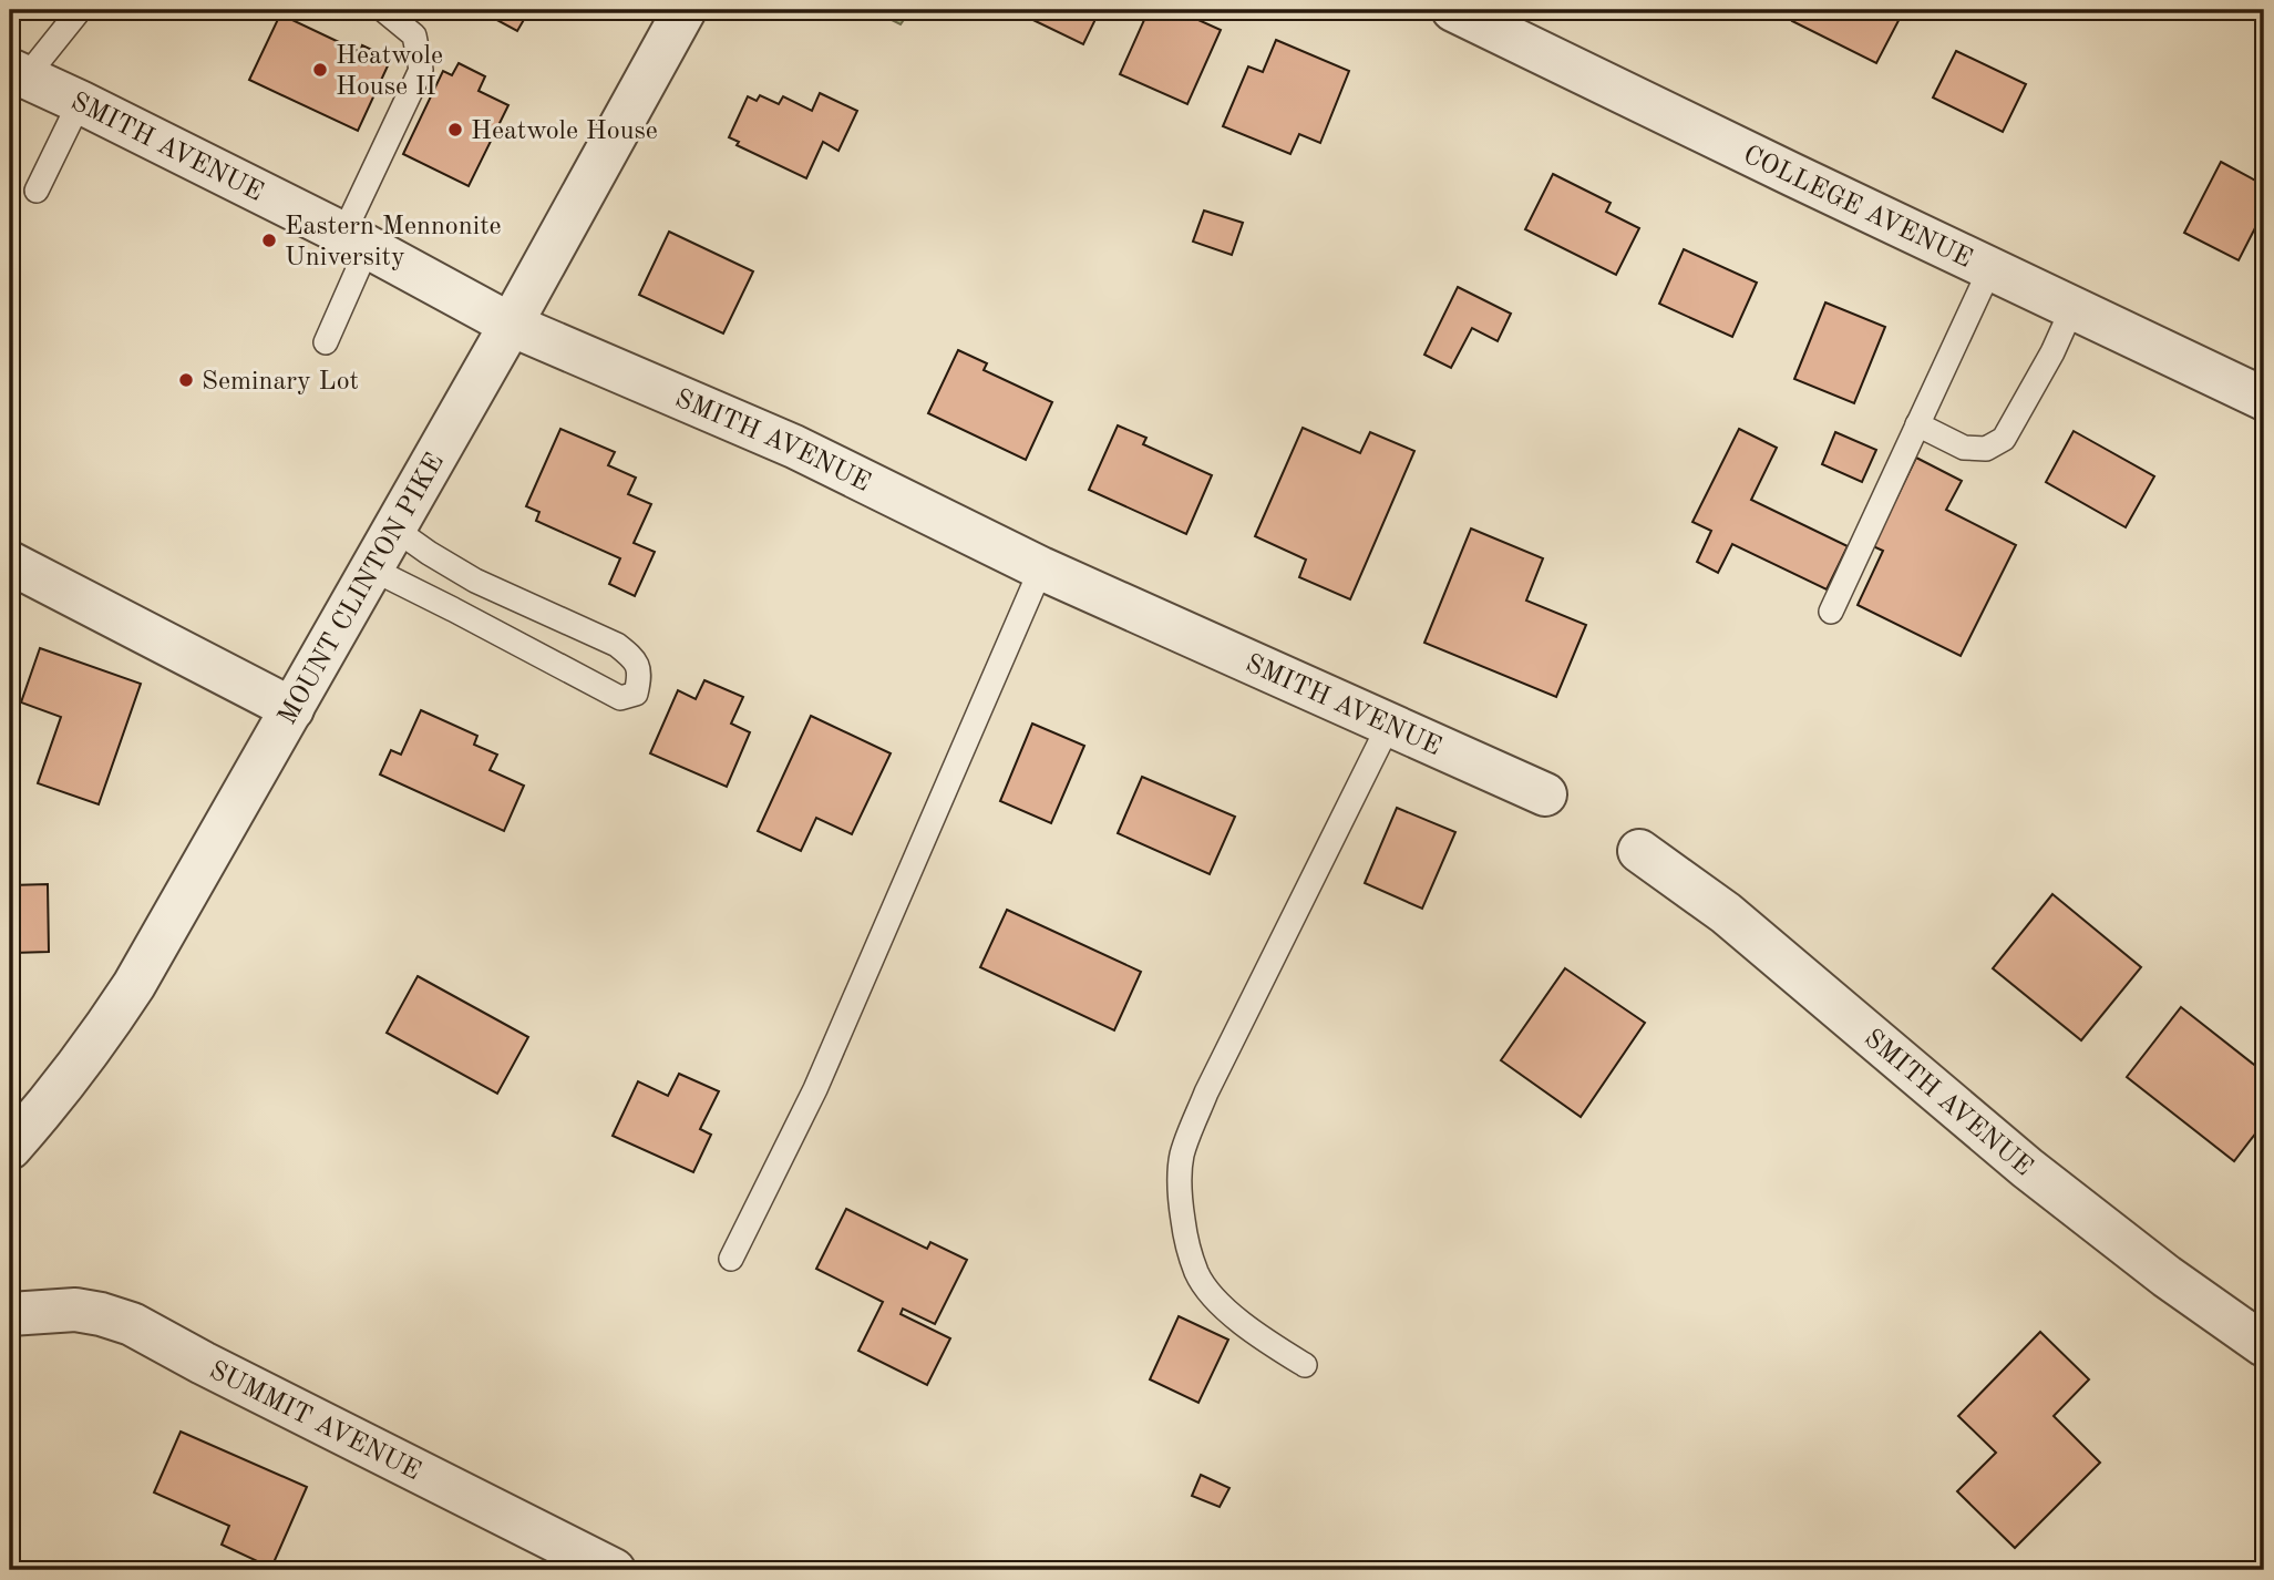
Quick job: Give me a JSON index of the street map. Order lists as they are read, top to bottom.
{
  "streets": {
    "street": [
      "SMITH AVENUE",
      "COLLEGE AVENUE",
      "MOUNT CLINTON PIKE",
      "SUMMIT AVENUE"
    ]
  },
  "crossings": [
    ["SMITH AVENUE", "MOUNT CLINTON PIKE"]
  ],
  "places": [
    "Heatwole House II",
    "Heatwole House",
    "Eastern Mennonite University",
    "Seminary Lot"
  ]
}
